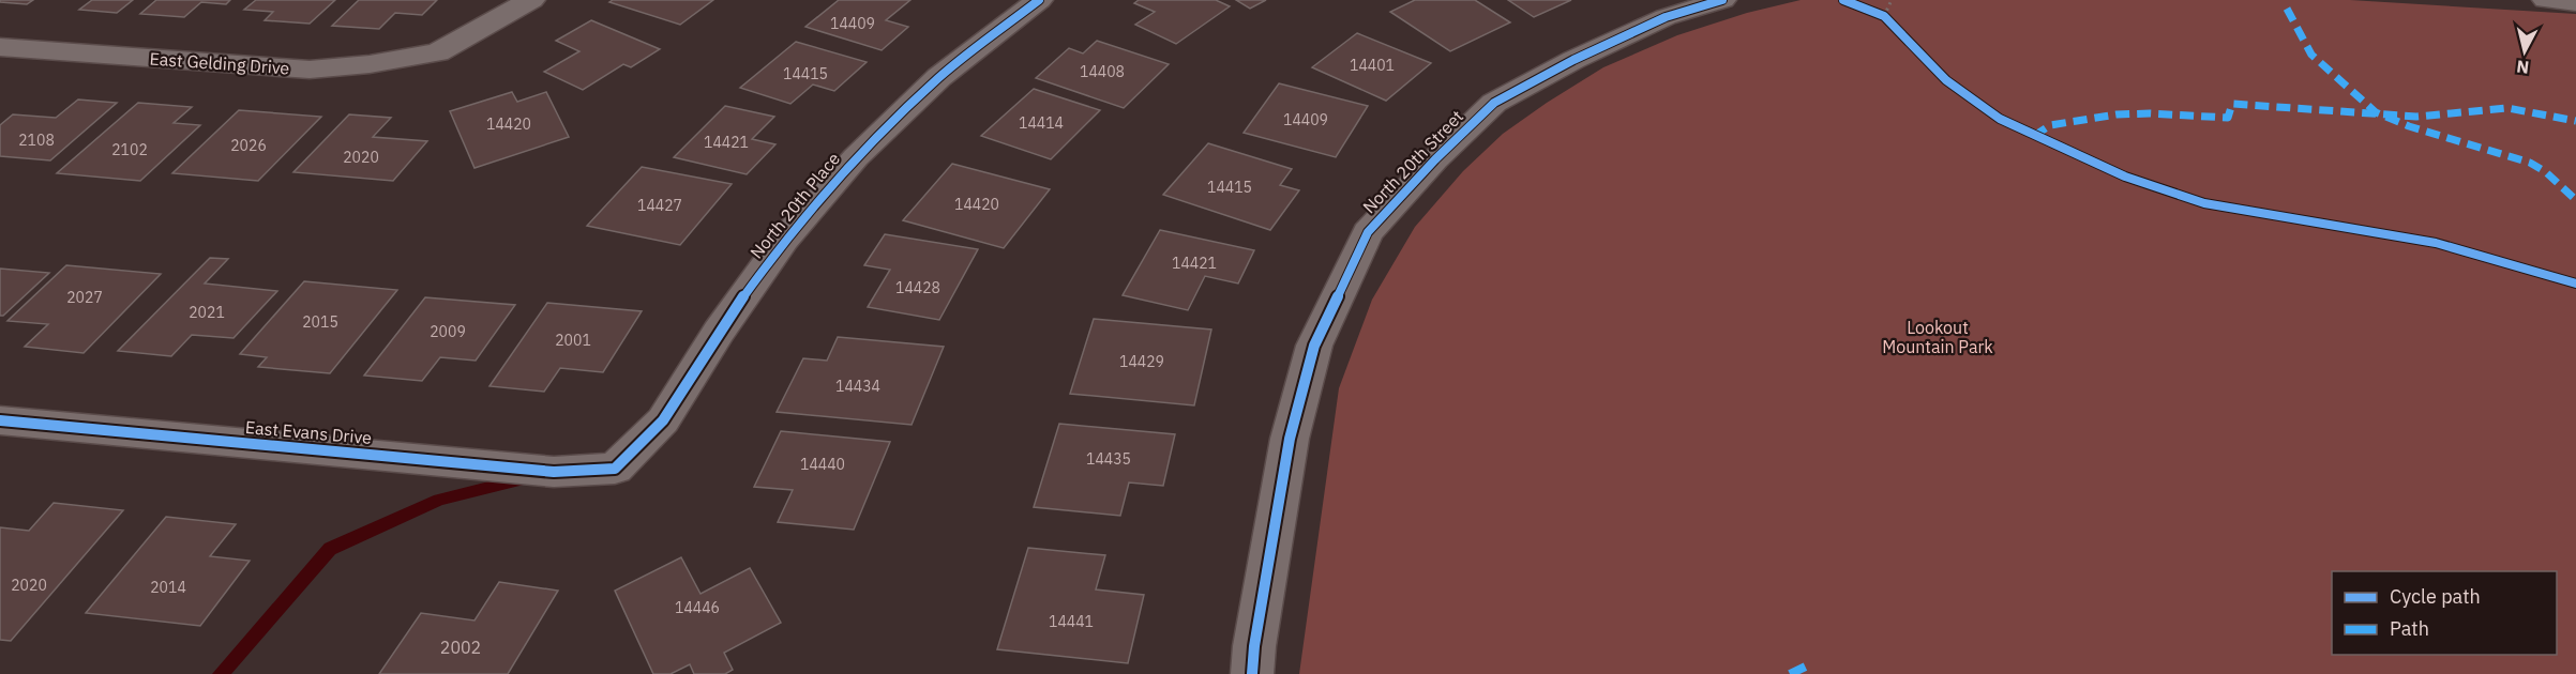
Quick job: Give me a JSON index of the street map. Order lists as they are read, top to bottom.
{
  "streets": {
    "street": [
      "East Gelding Drive",
      "North 20th Street",
      "North 20th Place",
      "East Evans Drive"
    ]
  },
  "crossings": [
    ["North 20th Place", "East Evans Drive"]
  ],
  "parks": ["Lookout Mountain Park"],
  "house_numbers": [
    "14409",
    "14401",
    "14408",
    "14415",
    "14409",
    "14414",
    "14420",
    "2108",
    "14421",
    "2026",
    "2102",
    "2020",
    "14415",
    "14420",
    "14427",
    "14421",
    "14428",
    "2027",
    "2021",
    "2015",
    "2009",
    "2001",
    "14429",
    "14434",
    "14435",
    "14440",
    "2020",
    "2014",
    "14446",
    "14441",
    "2002"
  ],
  "legend": ["Cycle path", "Path"],
  "north": "bottom"
}
